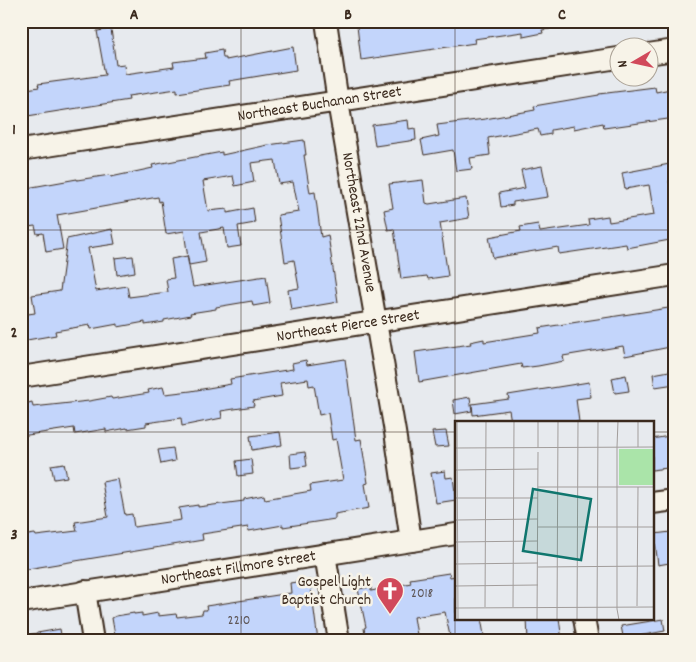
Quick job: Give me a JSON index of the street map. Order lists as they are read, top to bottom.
{
  "streets": {
    "street": [
      "Northeast Buchanan Street",
      "Northeast 22nd Avenue",
      "Northeast Pierce Street",
      "Northeast Fillmore Street"
    ]
  },
  "crossings": [
    ["Northeast Buchanan Street", "Northeast 22nd Avenue"],
    ["Northeast 22nd Avenue", "Northeast Pierce Street"],
    ["Northeast 22nd Avenue", "Northeast Fillmore Street"]
  ],
  "places": {
    "church": ["Gospel Light Baptist Church"]
  },
  "house_numbers": ["2018", "2210"],
  "north": "left",
  "grid": {
    "columns": ["A", "B", "C"],
    "rows": ["1", "2", "3"]
  }
}
